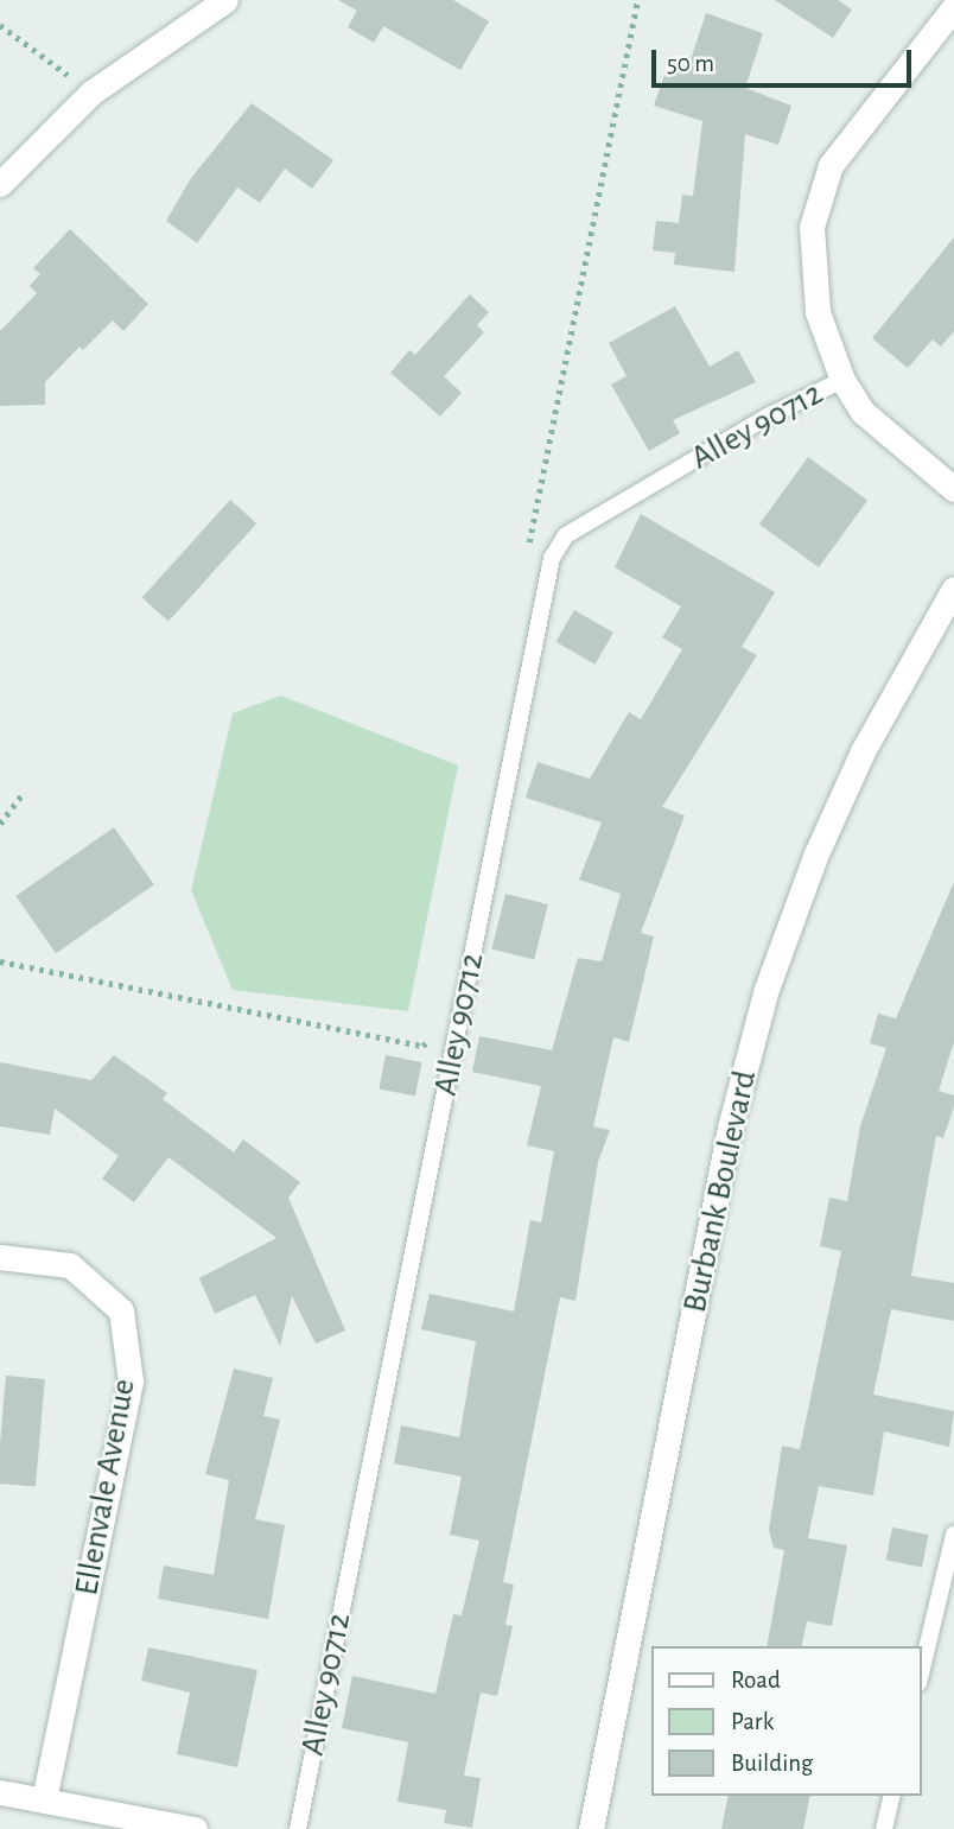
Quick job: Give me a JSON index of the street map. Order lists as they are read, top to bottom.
{
  "streets": {
    "street": ["Burbank Boulevard", "Ellenvale Avenue"],
    "lane": ["Alley 90712"]
  },
  "legend": ["Road", "Park", "Building"],
  "scale_bar": "50 m"
}
